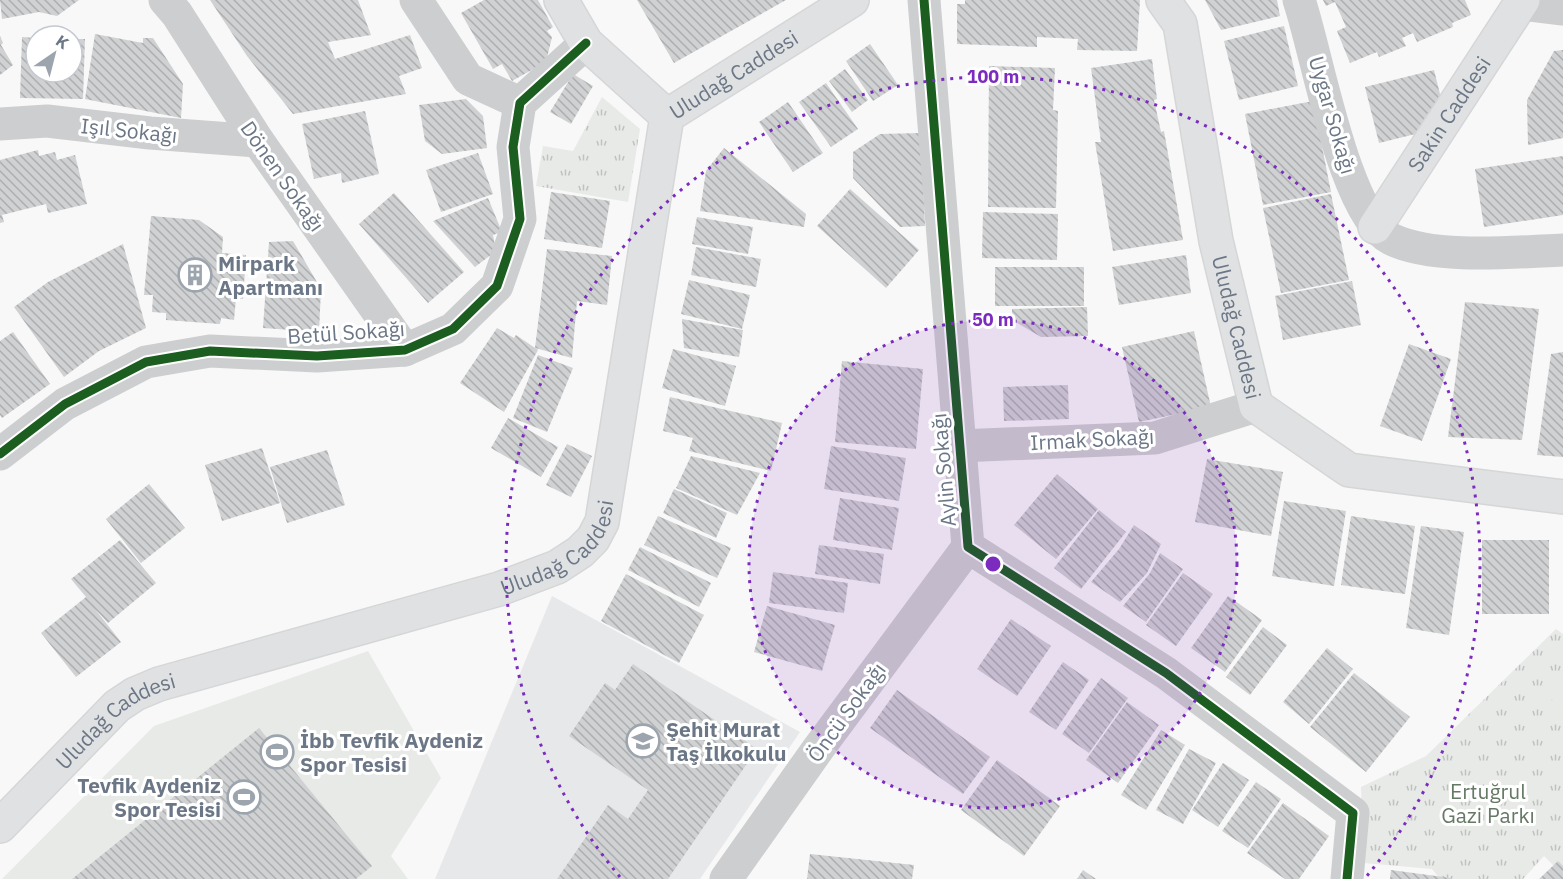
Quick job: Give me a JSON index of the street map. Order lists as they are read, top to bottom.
{
  "streets": {
    "main road": ["Uludağ Caddesi", "Sakin Caddesi"],
    "street": [
      "Uygar Sokağı",
      "Işıl Sokağı",
      "Dönen Sokağı",
      "Betül Sokağı",
      "Irmak Sokağı",
      "Aylin Sokağı",
      "Öncü Sokağı"
    ]
  },
  "crossings": [
    ["Uludağ Caddesi", "Irmak Sokağı"],
    ["Sakin Caddesi", "Uygar Sokağı"],
    ["Işıl Sokağı", "Dönen Sokağı"],
    ["Dönen Sokağı", "Betül Sokağı"],
    ["Irmak Sokağı", "Aylin Sokağı"],
    ["Aylin Sokağı", "Öncü Sokağı"]
  ],
  "parks": ["Ertuğrul Gazi Parkı"],
  "places": {
    "building": ["Mirpark Apartmanı"],
    "school or university": ["Şehit Murat Taş İlkokulu"],
    "sports": ["İbb Tevfik Aydeniz Spor Tesisi", "Tevfik Aydeniz Spor Tesisi"]
  },
  "north": "top right",
  "rings": ["100 m", "50 m"]
}
